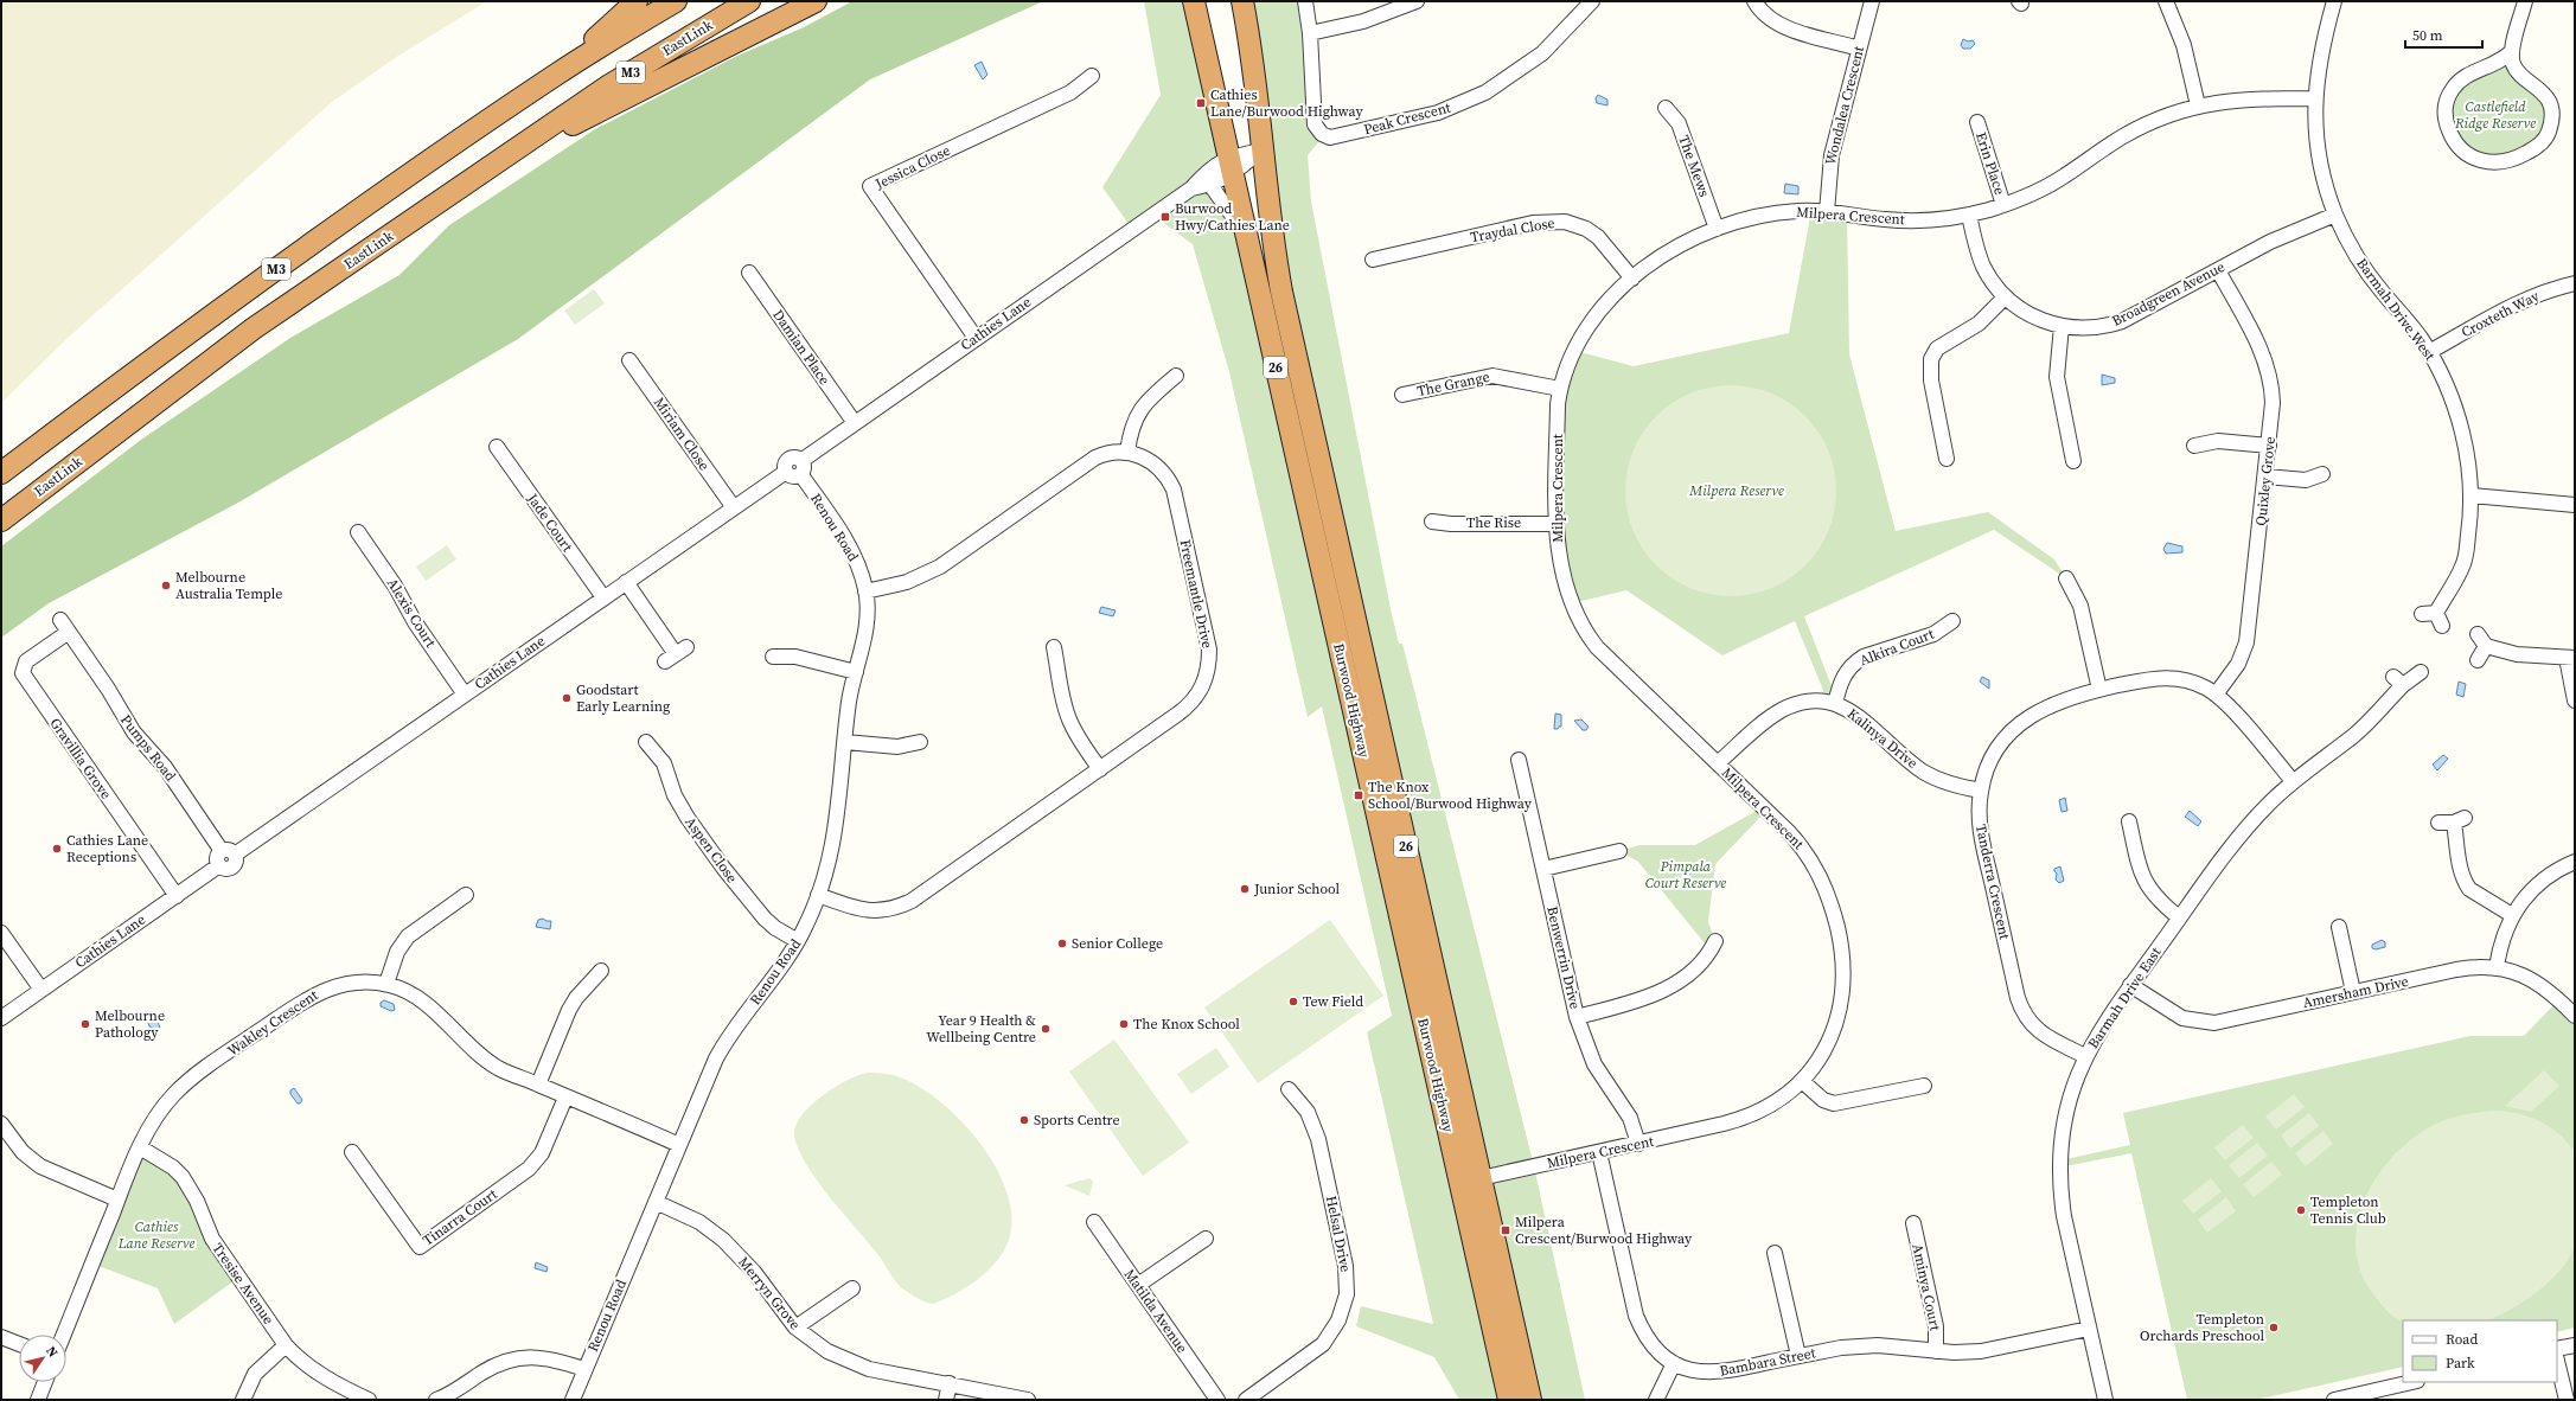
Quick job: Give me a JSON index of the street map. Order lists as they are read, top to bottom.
{
  "streets": {
    "highway": [
      "EastLink",
      "M3",
      "26",
      "Burwood Highway"
    ],
    "street": [
      "Wondalea Crescent",
      "Peak Crescent",
      "Erin Place",
      "The Mews",
      "Jessica Close",
      "Milpera Crescent",
      "Traydal Close",
      "Broadgreen Avenue",
      "Barmah Drive West",
      "Croxteth Way",
      "Cathies Lane",
      "Damian Place",
      "The Grange",
      "Miriam Close",
      "Quixley Grove",
      "Jade Court",
      "The Rise",
      "Renou Road",
      "Freemantle Drive",
      "Alexis Court",
      "Alkira Court",
      "Kalinya Drive",
      "Pumps Road",
      "Gravillia Grove",
      "Aspen Close",
      "Tanderra Crescent",
      "Benwerrin Drive",
      "Amersham Drive",
      "Barmah Drive East",
      "Wakley Crescent",
      "Tinarra Court",
      "Helsal Drive",
      "Tresise Avenue",
      "Aminya Court",
      "Merryn Grove",
      "Matilda Avenue",
      "Bambara Street"
    ]
  },
  "crossings": [
    ["Wondalea Crescent", "Milpera Crescent"],
    ["Erin Place", "Milpera Crescent"],
    ["The Mews", "Milpera Crescent"],
    ["Jessica Close", "Cathies Lane"],
    ["Milpera Crescent", "Traydal Close"],
    ["Milpera Crescent", "Broadgreen Avenue"],
    ["Milpera Crescent", "Barmah Drive West"],
    ["Milpera Crescent", "The Grange"],
    ["Milpera Crescent", "The Rise"],
    ["Milpera Crescent", "Burwood Highway"],
    ["Milpera Crescent", "Kalinya Drive"],
    ["Milpera Crescent", "Benwerrin Drive"],
    ["Milpera Crescent", "Bambara Street"],
    ["Broadgreen Avenue", "Barmah Drive West"],
    ["Broadgreen Avenue", "Quixley Grove"],
    ["Barmah Drive West", "Croxteth Way"],
    ["Cathies Lane", "Damian Place"],
    ["Cathies Lane", "Miriam Close"],
    ["Cathies Lane", "Jade Court"],
    ["Cathies Lane", "Renou Road"],
    ["Cathies Lane", "Alexis Court"],
    ["Cathies Lane", "Burwood Highway"],
    ["Cathies Lane", "Pumps Road"],
    ["Cathies Lane", "Gravillia Grove"],
    ["Quixley Grove", "Tanderra Crescent"],
    ["Renou Road", "Freemantle Drive"],
    ["Renou Road", "Aspen Close"],
    ["Renou Road", "Wakley Crescent"],
    ["Renou Road", "Merryn Grove"],
    ["Alkira Court", "Kalinya Drive"],
    ["Kalinya Drive", "Tanderra Crescent"],
    ["Pumps Road", "Gravillia Grove"],
    ["Tanderra Crescent", "Barmah Drive East"],
    ["Amersham Drive", "Barmah Drive East"],
    ["Barmah Drive East", "Bambara Street"],
    ["Wakley Crescent", "Tinarra Court"],
    ["Wakley Crescent", "Tresise Avenue"],
    ["Aminya Court", "Bambara Street"]
  ],
  "parks": [
    "Castlefield Ridge Reserve",
    "Milpera Reserve",
    "Pimpala Court Reserve",
    "Cathies Lane Reserve"
  ],
  "places": {
    "transit": [
      "Cathies Lane/Burwood Highway",
      "Burwood Hwy/Cathies Lane",
      "The Knox School/Burwood Highway",
      "Milpera Crescent/Burwood Highway"
    ],
    "other": [
      "Melbourne Australia Temple",
      "Goodstart Early Learning",
      "Cathies Lane Receptions",
      "Junior School",
      "Senior College",
      "Tew Field",
      "Melbourne Pathology",
      "The Knox School",
      "Year 9 Health & Wellbeing Centre",
      "Sports Centre",
      "Templeton Tennis Club",
      "Templeton Orchards Preschool"
    ]
  },
  "legend": ["Road", "Park"],
  "scale_bar": "50 m",
  "north": "top right"
}
